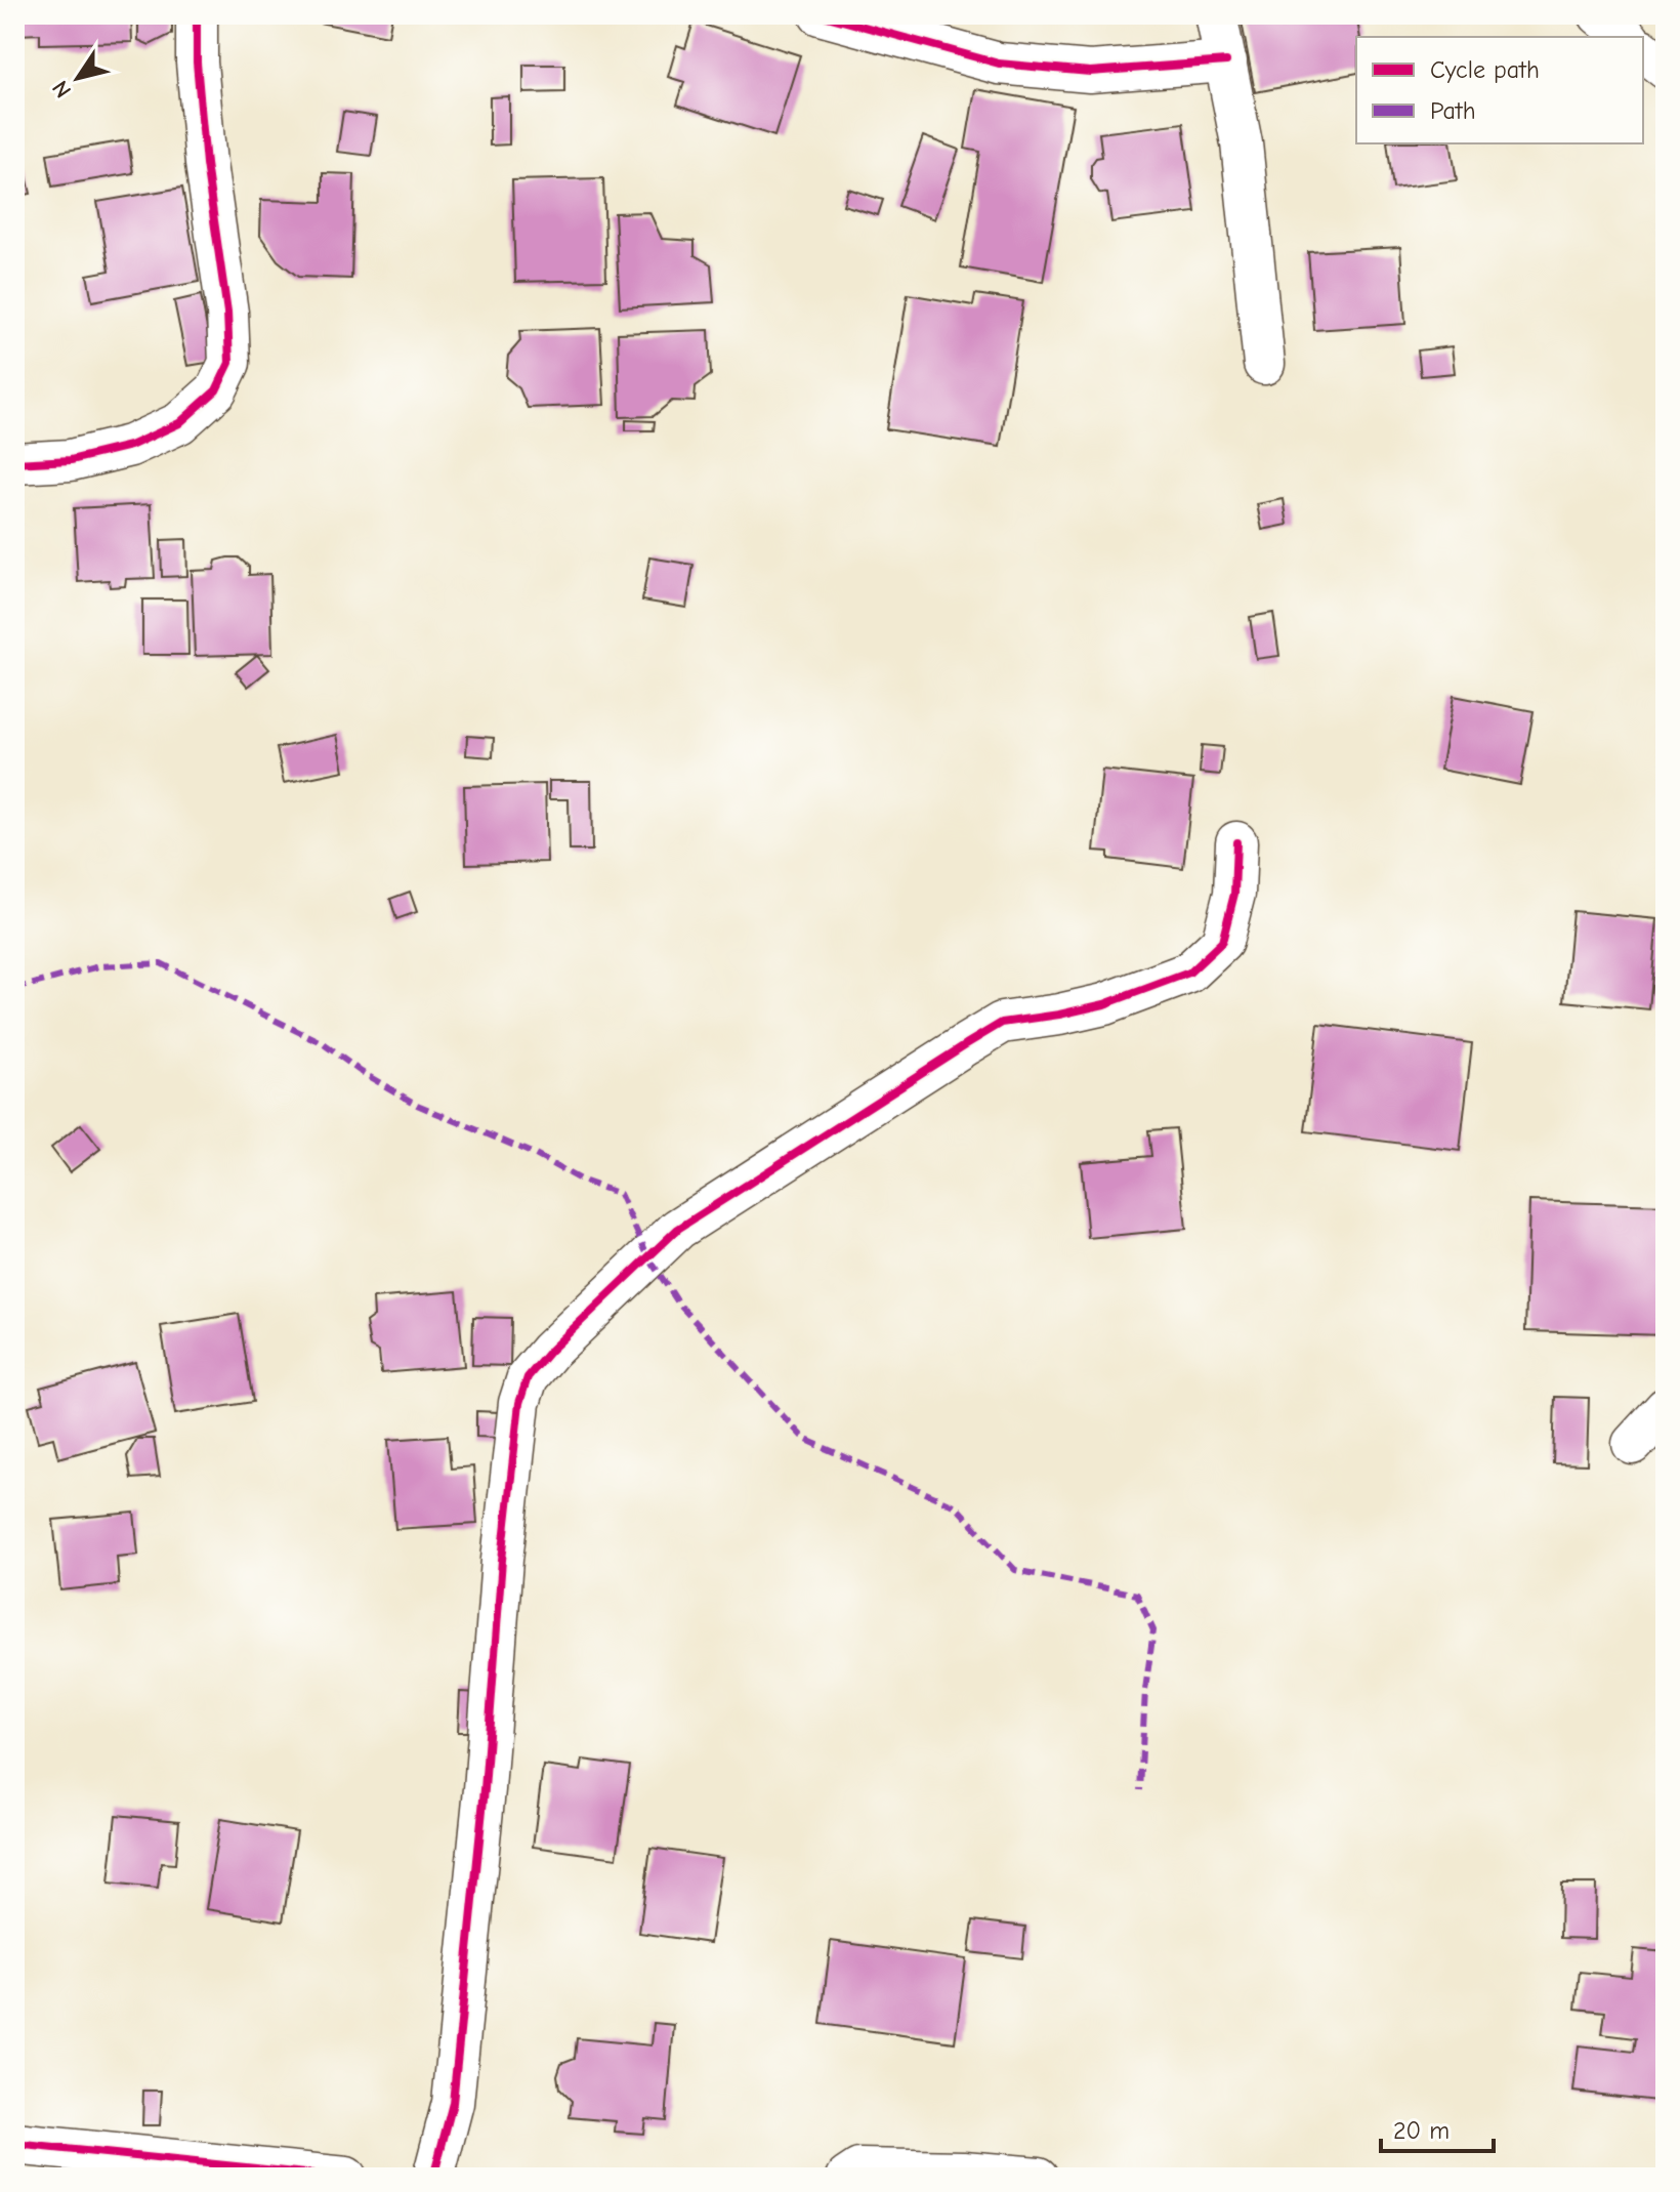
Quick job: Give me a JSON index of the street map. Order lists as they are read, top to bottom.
{
  "legend": ["Cycle path", "Path"],
  "scale_bar": "20 m",
  "north": "bottom left"
}
